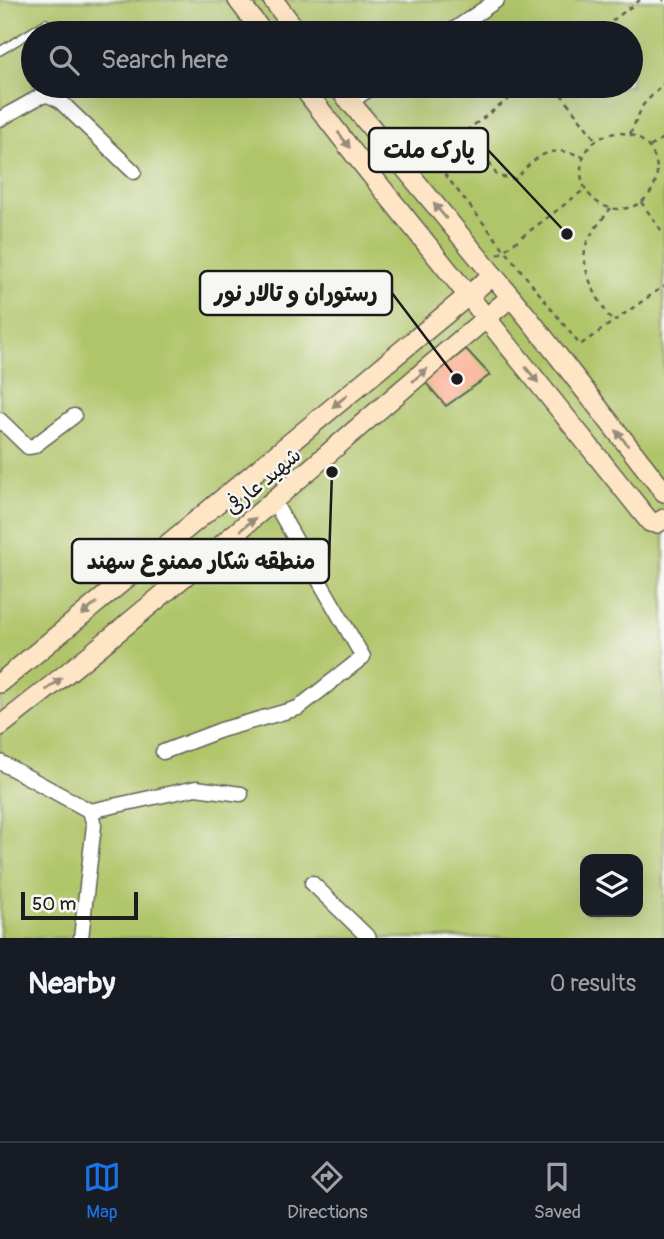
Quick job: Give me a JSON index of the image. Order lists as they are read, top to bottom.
{
  "streets": {
    "street": ["شهید عارفی"]
  },
  "places": ["پارک ملت", "رستوران و تالار نور", "منطقه شکار ممنوع سهند"],
  "scale_bar": "50 m",
  "page": {
    "search": "Search here",
    "scale": "50 m",
    "heading": ["Nearby", "0 results"],
    "nav": ["Map", "Directions", "Saved"]
  }
}
